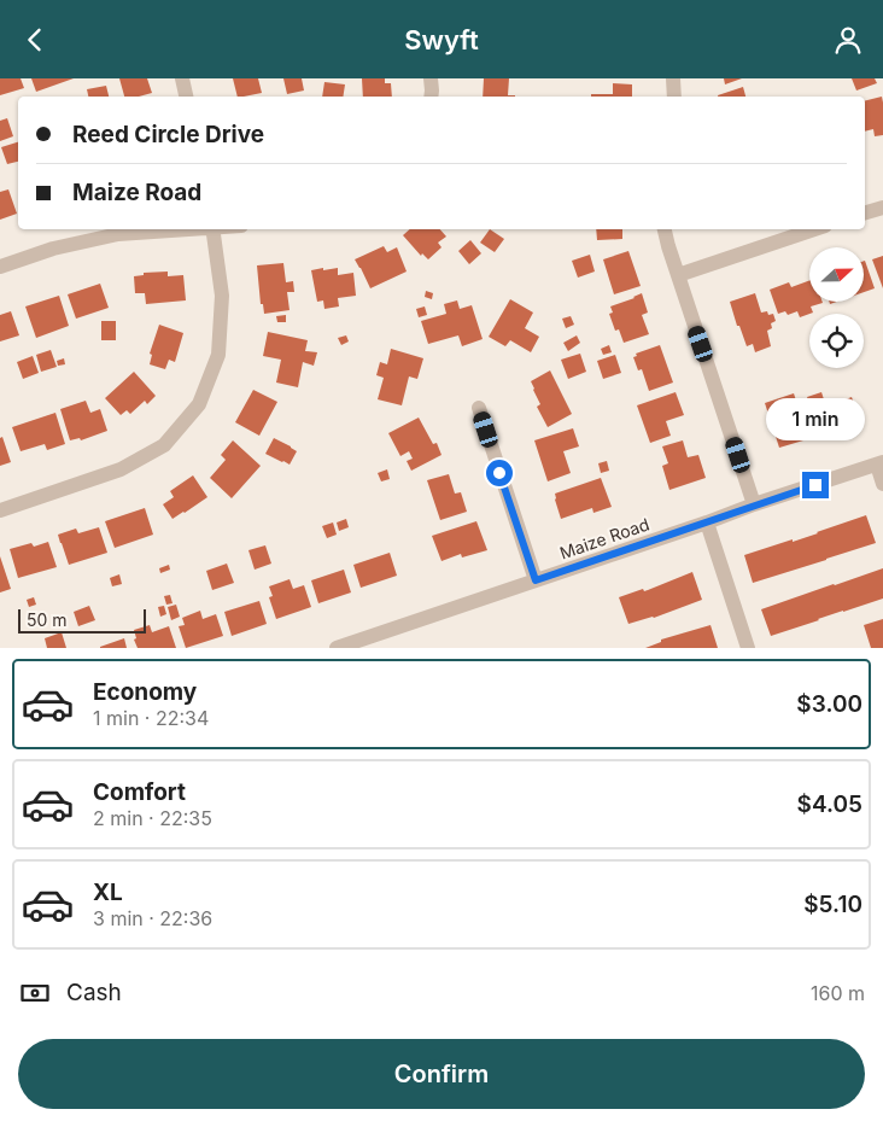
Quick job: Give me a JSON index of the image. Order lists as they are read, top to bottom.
{
  "streets": {
    "street": ["Maize Road"]
  },
  "scale_bar": "50 m",
  "north": "right",
  "page": {
    "header": "Swyft",
    "banner": ["Reed Circle Drive", "Maize Road"],
    "bubble": "1 min",
    "scale": "50 m",
    "list": [
      {
        "name": "Economy",
        "note": "1 min · 22:34",
        "value": "$3.00"
      },
      {
        "name": "Comfort",
        "note": "2 min · 22:35",
        "value": "$4.05"
      },
      {
        "name": "XL",
        "note": "3 min · 22:36",
        "value": "$5.10"
      }
    ],
    "pay": ["Cash", "160 m"],
    "buttons": "Confirm"
  }
}
